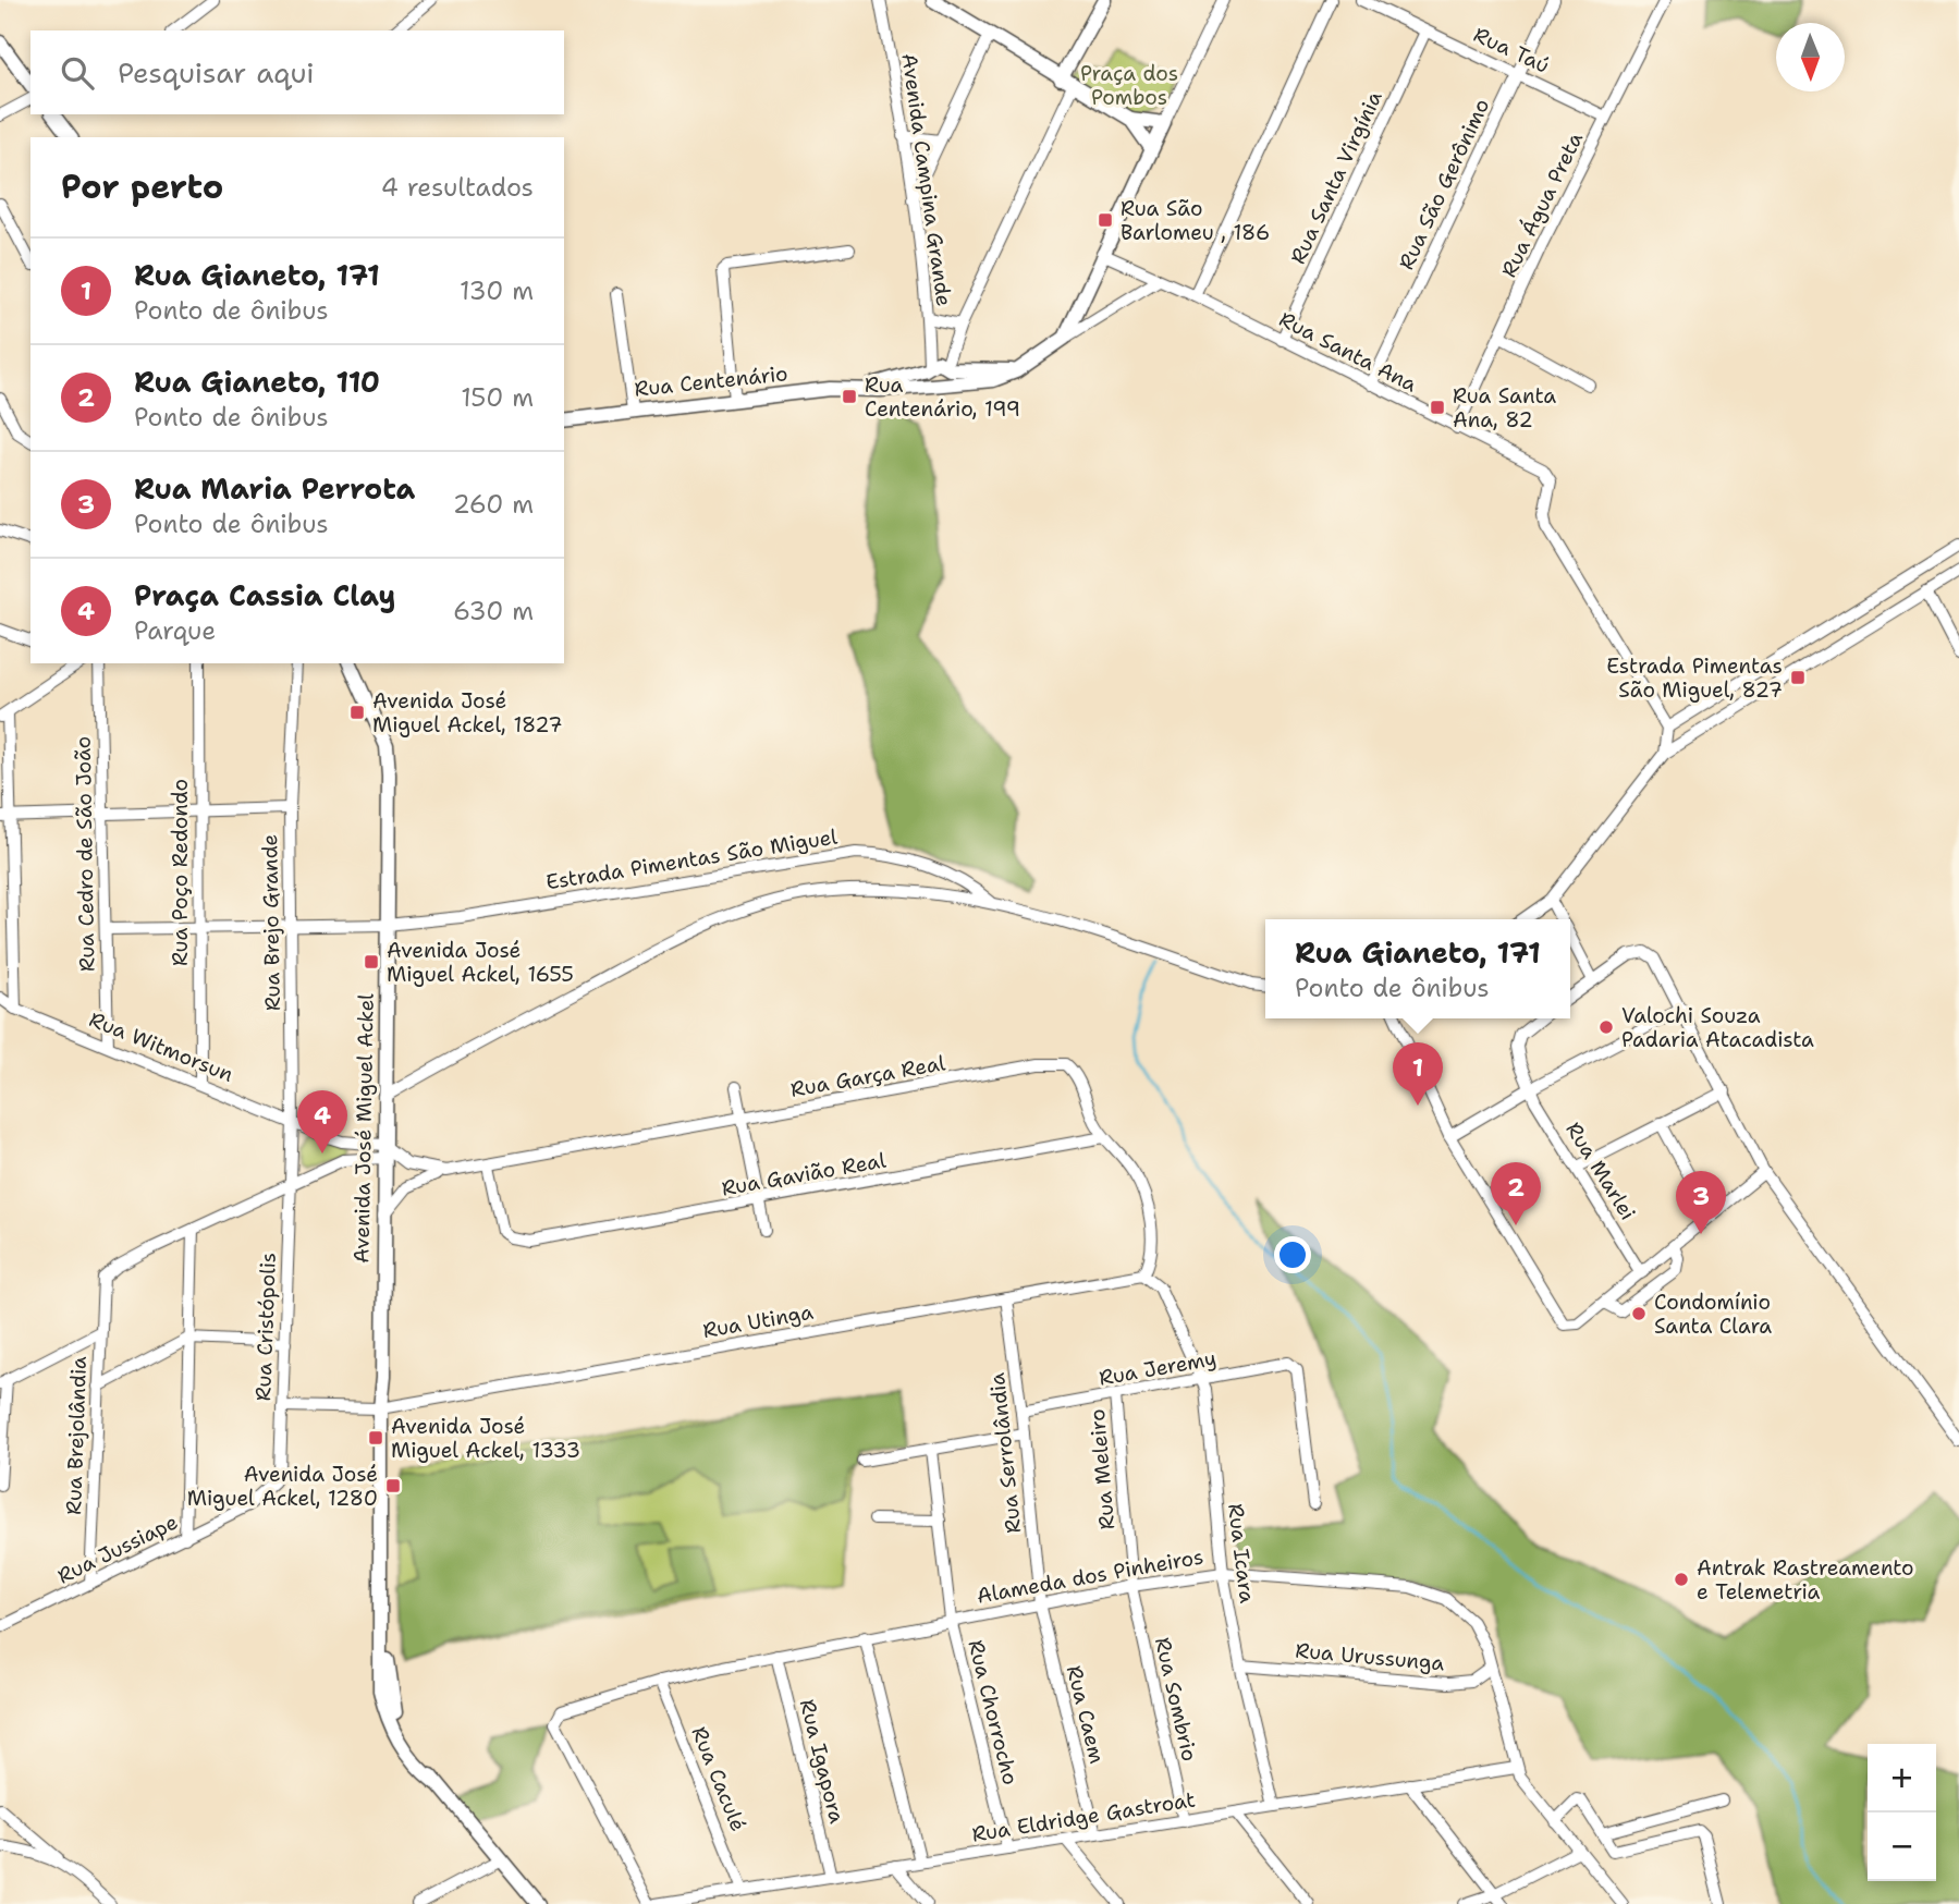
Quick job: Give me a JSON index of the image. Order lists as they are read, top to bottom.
{
  "streets": {
    "street": [
      "Rua Taú",
      "Rua Santa Virgínia",
      "Avenida Campina Grande",
      "Rua São Gerônimo",
      "Rua Água Preta",
      "Rua Santa Ana",
      "Rua Centenário",
      "Rua Cedro de São João",
      "Estrada Pimentas São Miguel",
      "Rua Poço Redondo",
      "Rua Brejo Grande",
      "Rua Witmorsun",
      "Rua Garça Real",
      "Avenida José Miguel Ackel",
      "Rua Marlei",
      "Rua Gavião Real",
      "Rua Utinga",
      "Rua Cristópolis",
      "Rua Jeremy",
      "Rua Brejolândia",
      "Rua Serrolândia",
      "Rua Meleiro",
      "Rua Jussiape",
      "Rua Icara",
      "Alameda dos Pinheiros",
      "Rua Urussunga",
      "Rua Sombrio",
      "Rua Chorrocho",
      "Rua Caem",
      "Rua Igapora",
      "Rua Caculé",
      "Rua Eldridge Gastroat"
    ]
  },
  "crossings": [
    ["Rua Taú", "Rua Santa Virgínia"],
    ["Rua Taú", "Rua São Gerônimo"],
    ["Rua Taú", "Rua Água Preta"],
    ["Rua Santa Virgínia", "Rua Santa Ana"],
    ["Avenida Campina Grande", "Rua Centenário"],
    ["Rua São Gerônimo", "Rua Santa Ana"],
    ["Rua Água Preta", "Rua Santa Ana"],
    ["Rua Santa Ana", "Rua Centenário"],
    ["Rua Cedro de São João", "Estrada Pimentas São Miguel"],
    ["Rua Cedro de São João", "Rua Witmorsun"],
    ["Estrada Pimentas São Miguel", "Rua Poço Redondo"],
    ["Estrada Pimentas São Miguel", "Rua Brejo Grande"],
    ["Estrada Pimentas São Miguel", "Avenida José Miguel Ackel"],
    ["Rua Poço Redondo", "Rua Witmorsun"],
    ["Rua Brejo Grande", "Rua Witmorsun"],
    ["Rua Brejo Grande", "Rua Cristópolis"],
    ["Rua Witmorsun", "Avenida José Miguel Ackel"],
    ["Rua Garça Real", "Rua Gavião Real"],
    ["Rua Garça Real", "Rua Utinga"],
    ["Rua Garça Real", "Rua Icara"],
    ["Avenida José Miguel Ackel", "Rua Utinga"],
    ["Rua Utinga", "Rua Cristópolis"],
    ["Rua Utinga", "Rua Serrolândia"],
    ["Rua Utinga", "Rua Icara"],
    ["Rua Cristópolis", "Rua Jussiape"],
    ["Rua Jeremy", "Rua Serrolândia"],
    ["Rua Jeremy", "Rua Meleiro"],
    ["Rua Jeremy", "Rua Icara"],
    ["Rua Brejolândia", "Rua Jussiape"],
    ["Rua Serrolândia", "Alameda dos Pinheiros"],
    ["Rua Serrolândia", "Rua Caem"],
    ["Rua Meleiro", "Alameda dos Pinheiros"],
    ["Rua Meleiro", "Rua Sombrio"],
    ["Rua Icara", "Alameda dos Pinheiros"],
    ["Rua Icara", "Rua Urussunga"],
    ["Rua Icara", "Rua Eldridge Gastroat"],
    ["Alameda dos Pinheiros", "Rua Urussunga"],
    ["Alameda dos Pinheiros", "Rua Sombrio"],
    ["Alameda dos Pinheiros", "Rua Chorrocho"],
    ["Alameda dos Pinheiros", "Rua Caem"],
    ["Alameda dos Pinheiros", "Rua Igapora"],
    ["Alameda dos Pinheiros", "Rua Caculé"],
    ["Alameda dos Pinheiros", "Rua Eldridge Gastroat"],
    ["Rua Sombrio", "Rua Eldridge Gastroat"],
    ["Rua Chorrocho", "Rua Eldridge Gastroat"],
    ["Rua Caem", "Rua Eldridge Gastroat"],
    ["Rua Igapora", "Rua Eldridge Gastroat"],
    ["Rua Caculé", "Rua Eldridge Gastroat"]
  ],
  "parks": ["Praça dos Pombos"],
  "places": {
    "transit": [
      "Rua São Barlomeu , 186",
      "Rua Centenário, 199",
      "Rua Santa Ana, 82",
      "Estrada Pimentas São Miguel, 827",
      "Avenida José Miguel Ackel, 1827",
      "Avenida José Miguel Ackel, 1655",
      "Avenida José Miguel Ackel, 1333",
      "Avenida José Miguel Ackel, 1280"
    ],
    "other": ["Valochi Souza Padaria Atacadista", "Condomínio Santa Clara", "Antrak Rastreamento e Telemetria"]
  },
  "north": "bottom",
  "page": {
    "search": "Pesquisar aqui",
    "heading": ["Por perto", "4 resultados"],
    "list": [
      {
        "mark": "1",
        "name": "Rua Gianeto, 171",
        "note": "Ponto de ônibus",
        "value": "130 m"
      },
      {
        "mark": "2",
        "name": "Rua Gianeto, 110",
        "note": "Ponto de ônibus",
        "value": "150 m"
      },
      {
        "mark": "3",
        "name": "Rua Maria Perrota",
        "note": "Ponto de ônibus",
        "value": "260 m"
      },
      {
        "mark": "4",
        "name": "Praça Cassia Clay",
        "note": "Parque",
        "value": "630 m"
      }
    ],
    "popup": ["Rua Gianeto, 171", "Ponto de ônibus"],
    "pins": [
      "1",
      "4",
      "2",
      "3"
    ],
    "map_buttons": ["+", "−"]
  }
}
